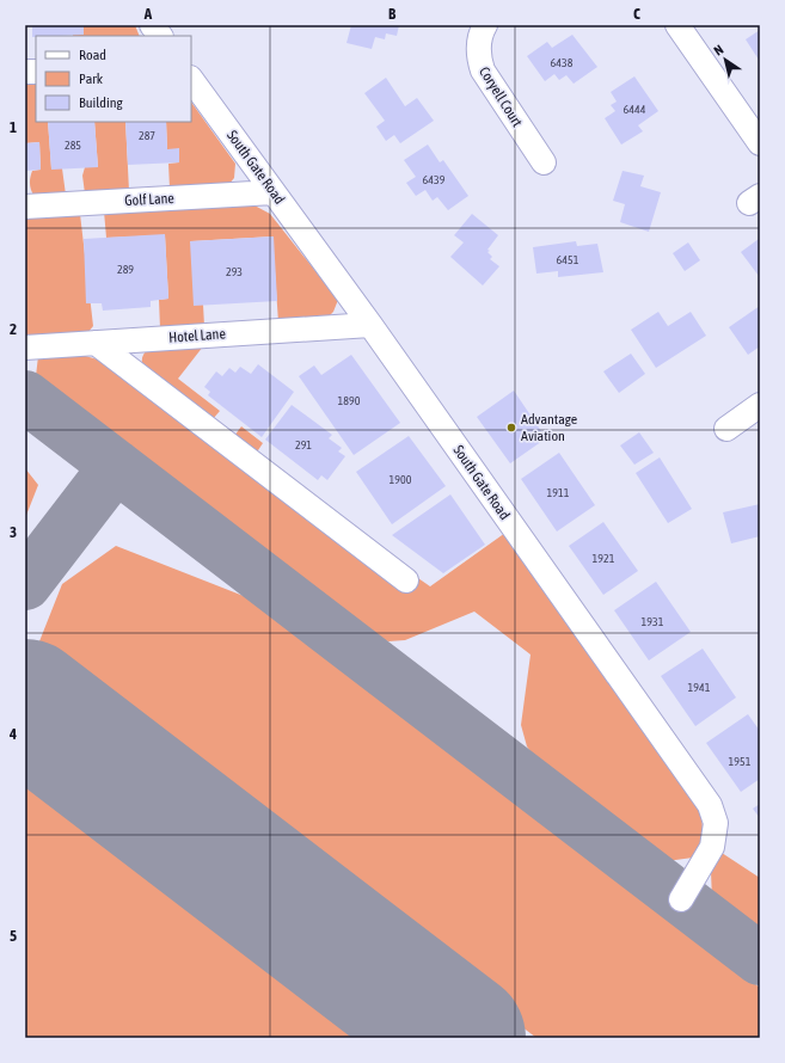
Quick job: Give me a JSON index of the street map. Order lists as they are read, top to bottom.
{
  "streets": {
    "street": [
      "Coryell Court",
      "South Gate Road",
      "Golf Lane",
      "Hotel Lane"
    ]
  },
  "crossings": [
    ["South Gate Road", "Golf Lane"],
    ["South Gate Road", "Hotel Lane"]
  ],
  "places": ["Advantage Aviation"],
  "house_numbers": [
    "6438",
    "6444",
    "287",
    "285",
    "6439",
    "6451",
    "289",
    "293",
    "1890",
    "291",
    "1900",
    "1911",
    "1921",
    "1931",
    "1941",
    "1951"
  ],
  "legend": ["Road", "Park", "Building"],
  "north": "top left",
  "grid": {
    "columns": ["A", "B", "C"],
    "rows": [
      "1",
      "2",
      "3",
      "4",
      "5"
    ]
  }
}
